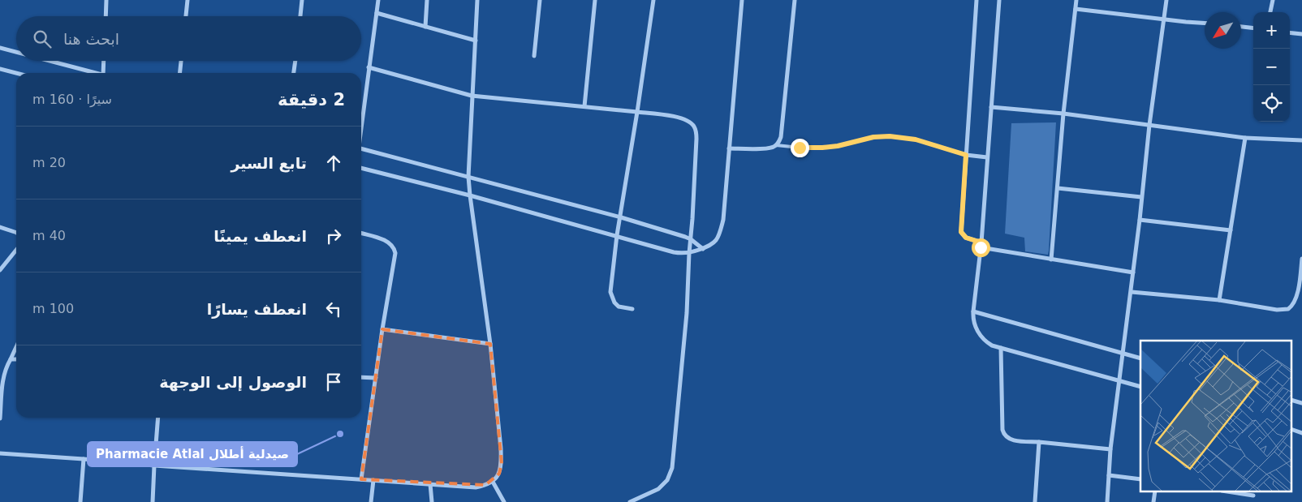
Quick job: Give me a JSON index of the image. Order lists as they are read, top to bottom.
{
  "places": ["Pharmacie Atlal صيدلية أطلال"],
  "north": "bottom left",
  "page": {
    "map_buttons": ["+", "−"],
    "search": "ابحث هنا",
    "heading": ["2 دقيقة", "سيرًا · 160 m"],
    "list": [
      ["تابع السير", "20 m"],
      ["انعطف يمينًا", "40 m"],
      ["انعطف يسارًا", "100 m"],
      "الوصول إلى الوجهة"
    ]
  }
}
